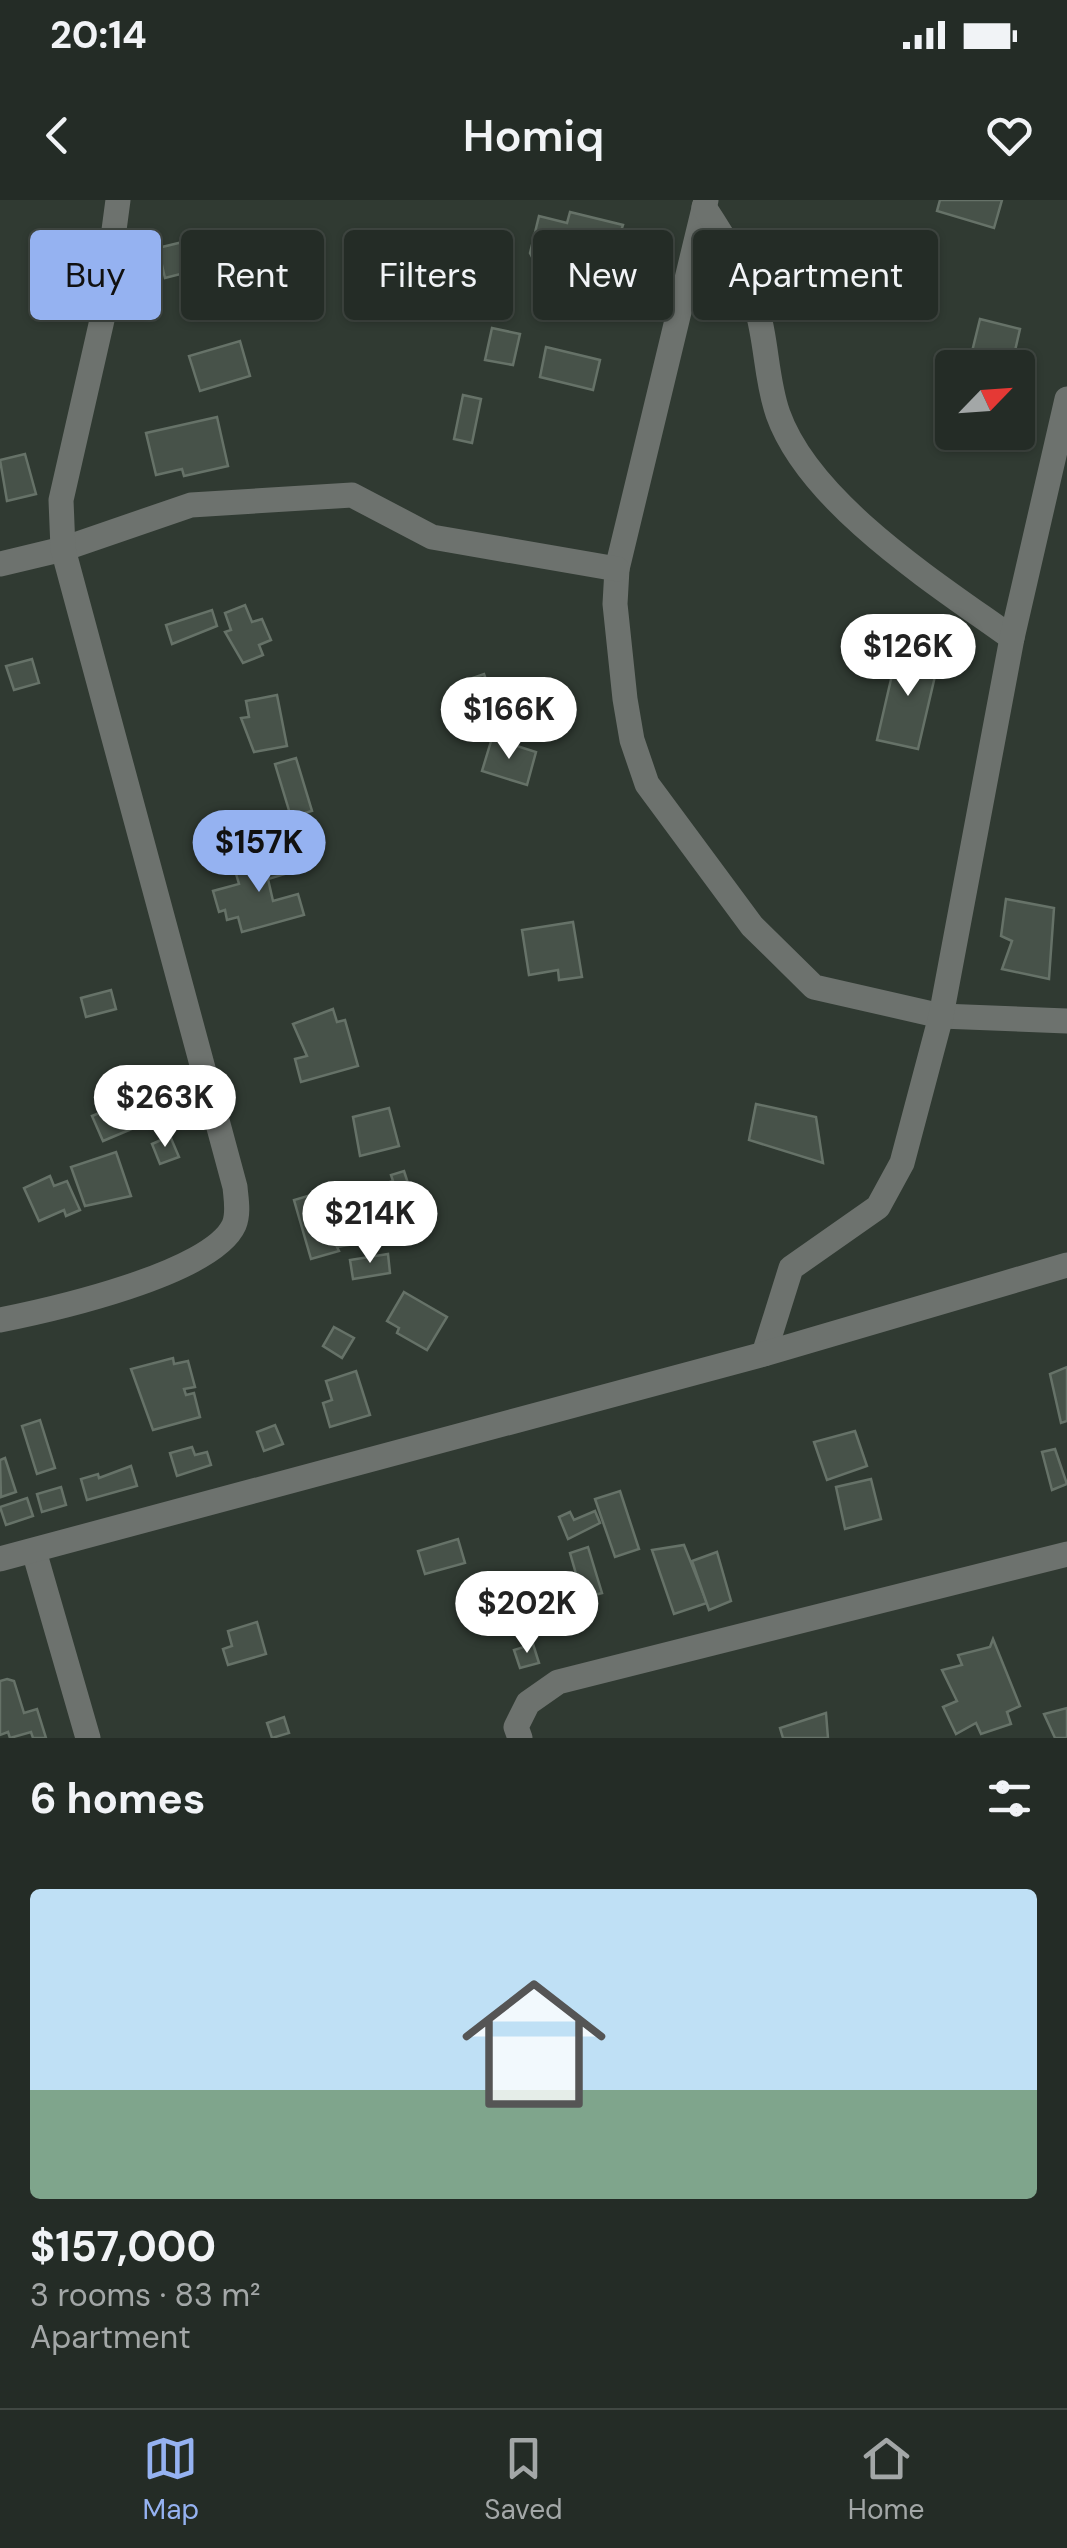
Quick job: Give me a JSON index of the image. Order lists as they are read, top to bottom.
{
  "north": "top right",
  "page": {
    "status": "20:14",
    "header": "Homiq",
    "chip": [
      "Buy",
      "Rent",
      "Filters",
      "New",
      "Apartment"
    ],
    "price": [
      "$126K",
      "$166K",
      "$157K",
      "$263K",
      "$214K",
      "$202K"
    ],
    "heading": "6 homes",
    "list": [
      {
        "name": "$157,000",
        "note": "3 rooms · 83 m² · Apartment"
      }
    ],
    "tabs": ["Map", "Saved", "Home"]
  }
}
